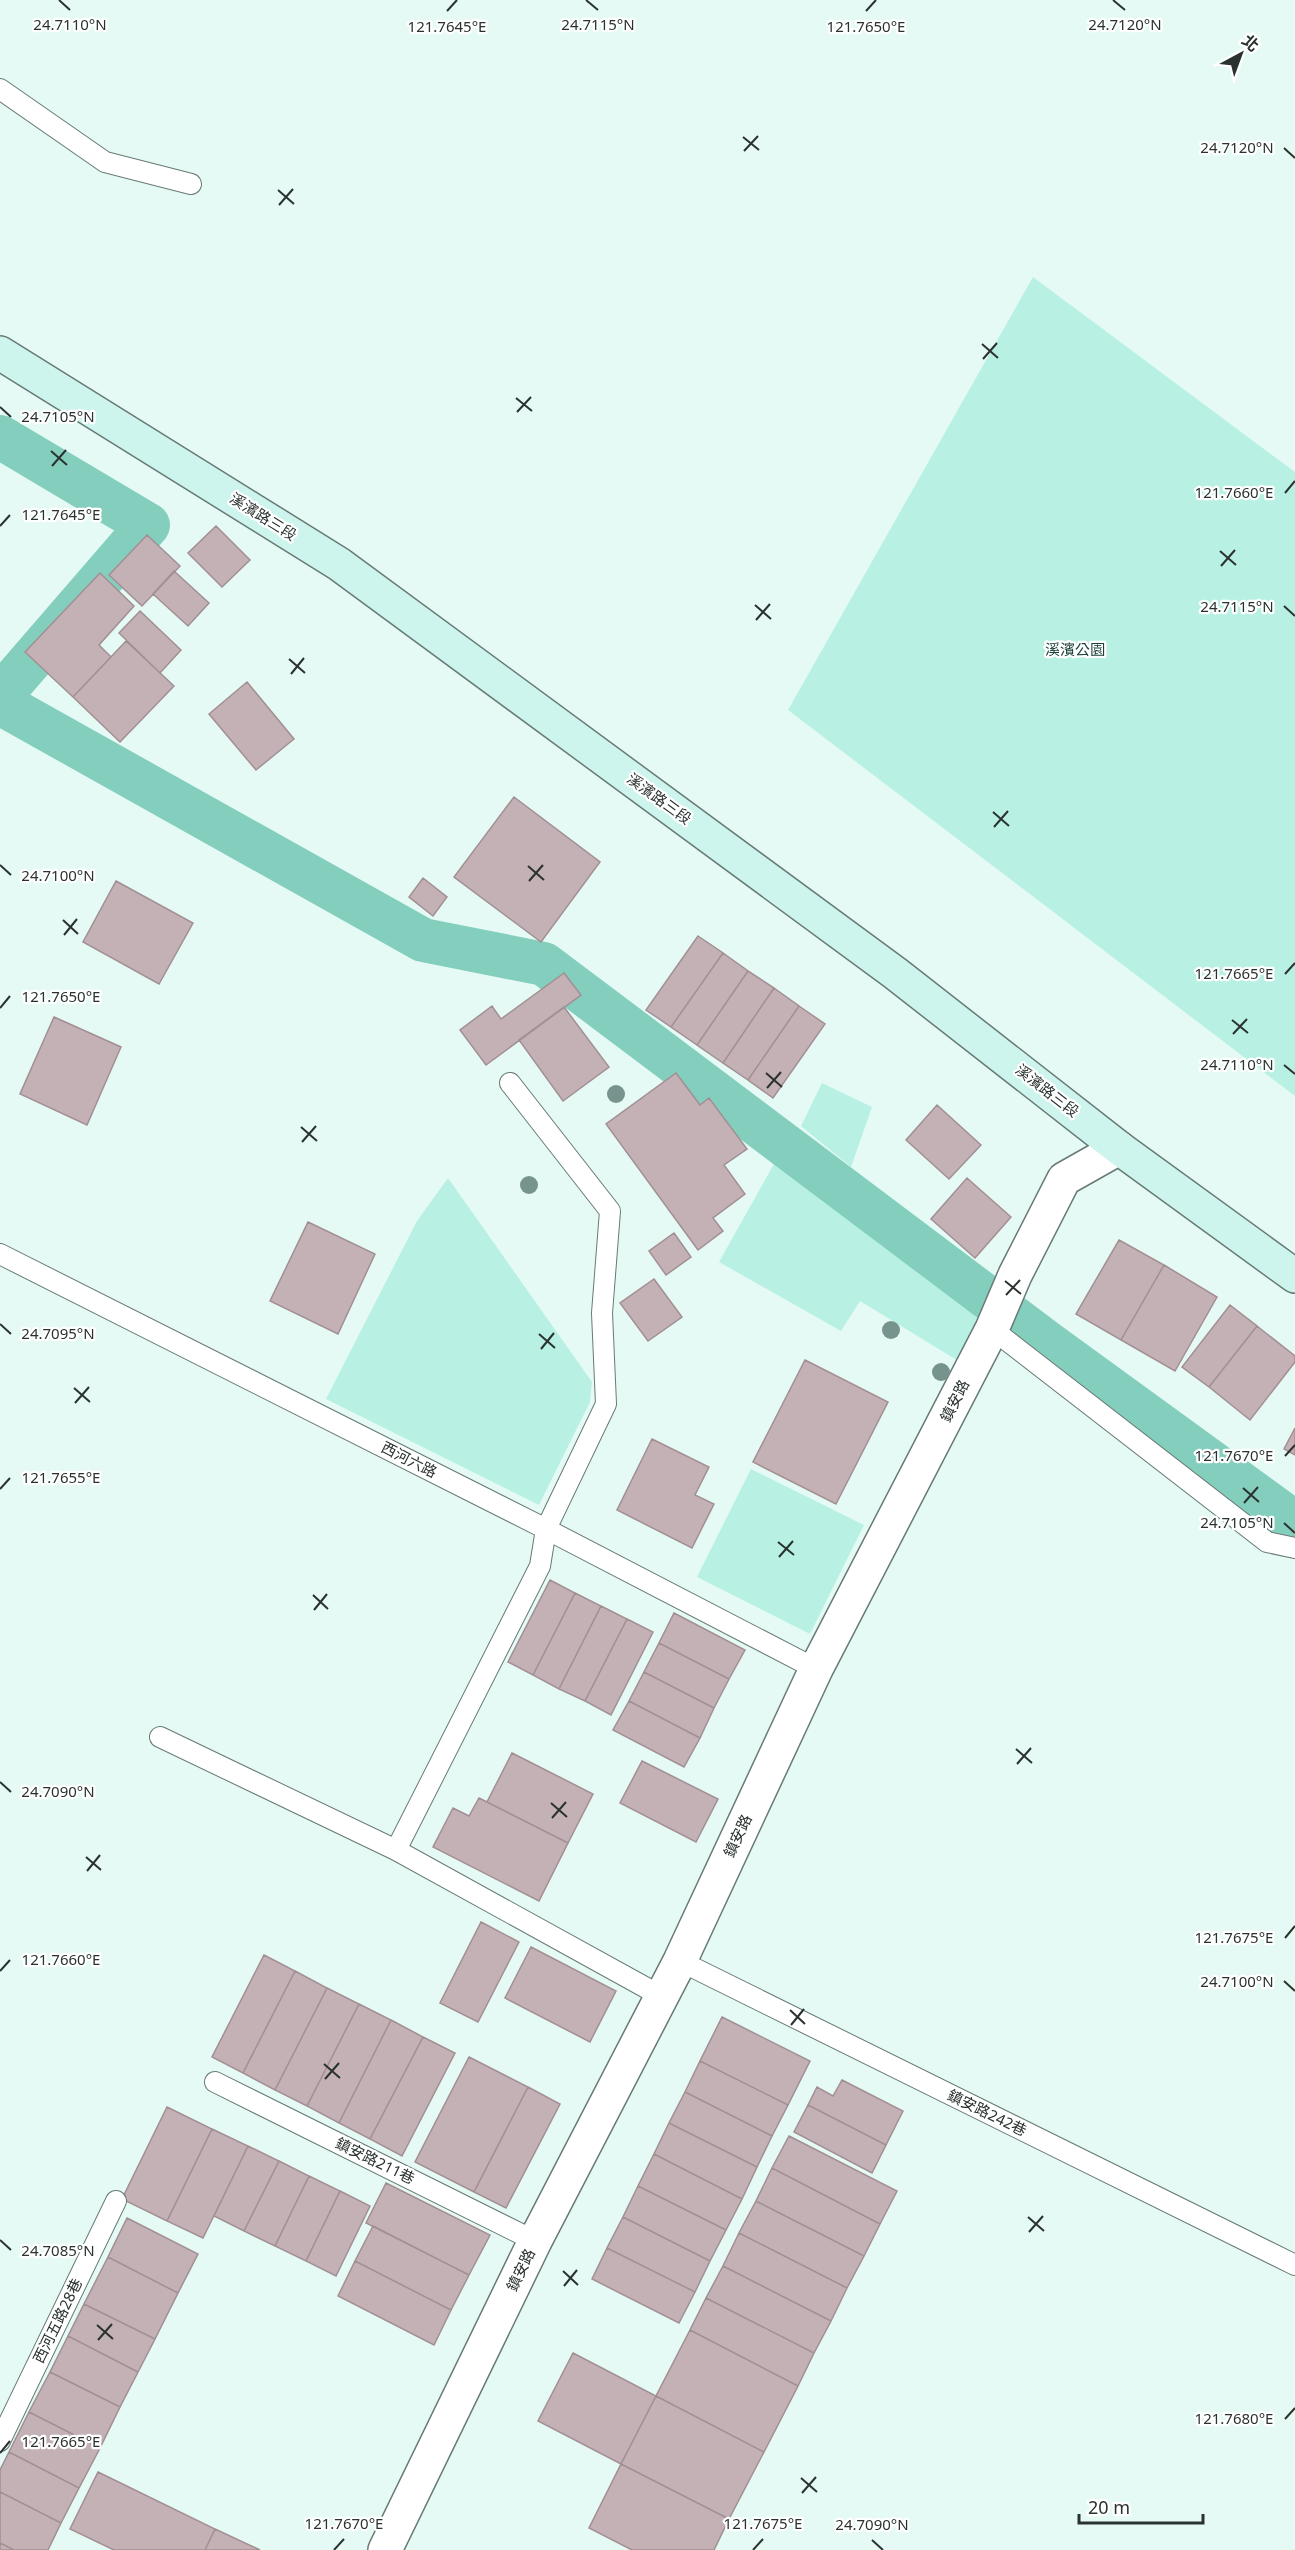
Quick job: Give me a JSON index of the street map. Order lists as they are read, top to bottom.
{
  "streets": {
    "street": ["溪濱路三段", "鎮安路"],
    "lane": [
      "西河六路",
      "鎮安路242巷",
      "鎮安路211巷",
      "西河五路28巷"
    ]
  },
  "crossings": [
    ["溪濱路三段", "鎮安路"],
    ["鎮安路", "西河六路"],
    ["鎮安路", "鎮安路242巷"],
    ["鎮安路", "鎮安路211巷"]
  ],
  "parks": ["溪濱公園"],
  "scale_bar": "20 m",
  "north": "top right",
  "coordinates": [
    "24.7110°N",
    "24.7115°N",
    "24.7120°N",
    "121.7645°E",
    "121.7650°E",
    "24.7105°N",
    "121.7660°E",
    "24.7100°N",
    "121.7665°E",
    "24.7095°N",
    "121.7670°E",
    "121.7655°E",
    "24.7090°N",
    "121.7675°E",
    "24.7085°N",
    "121.7680°E"
  ]
}
